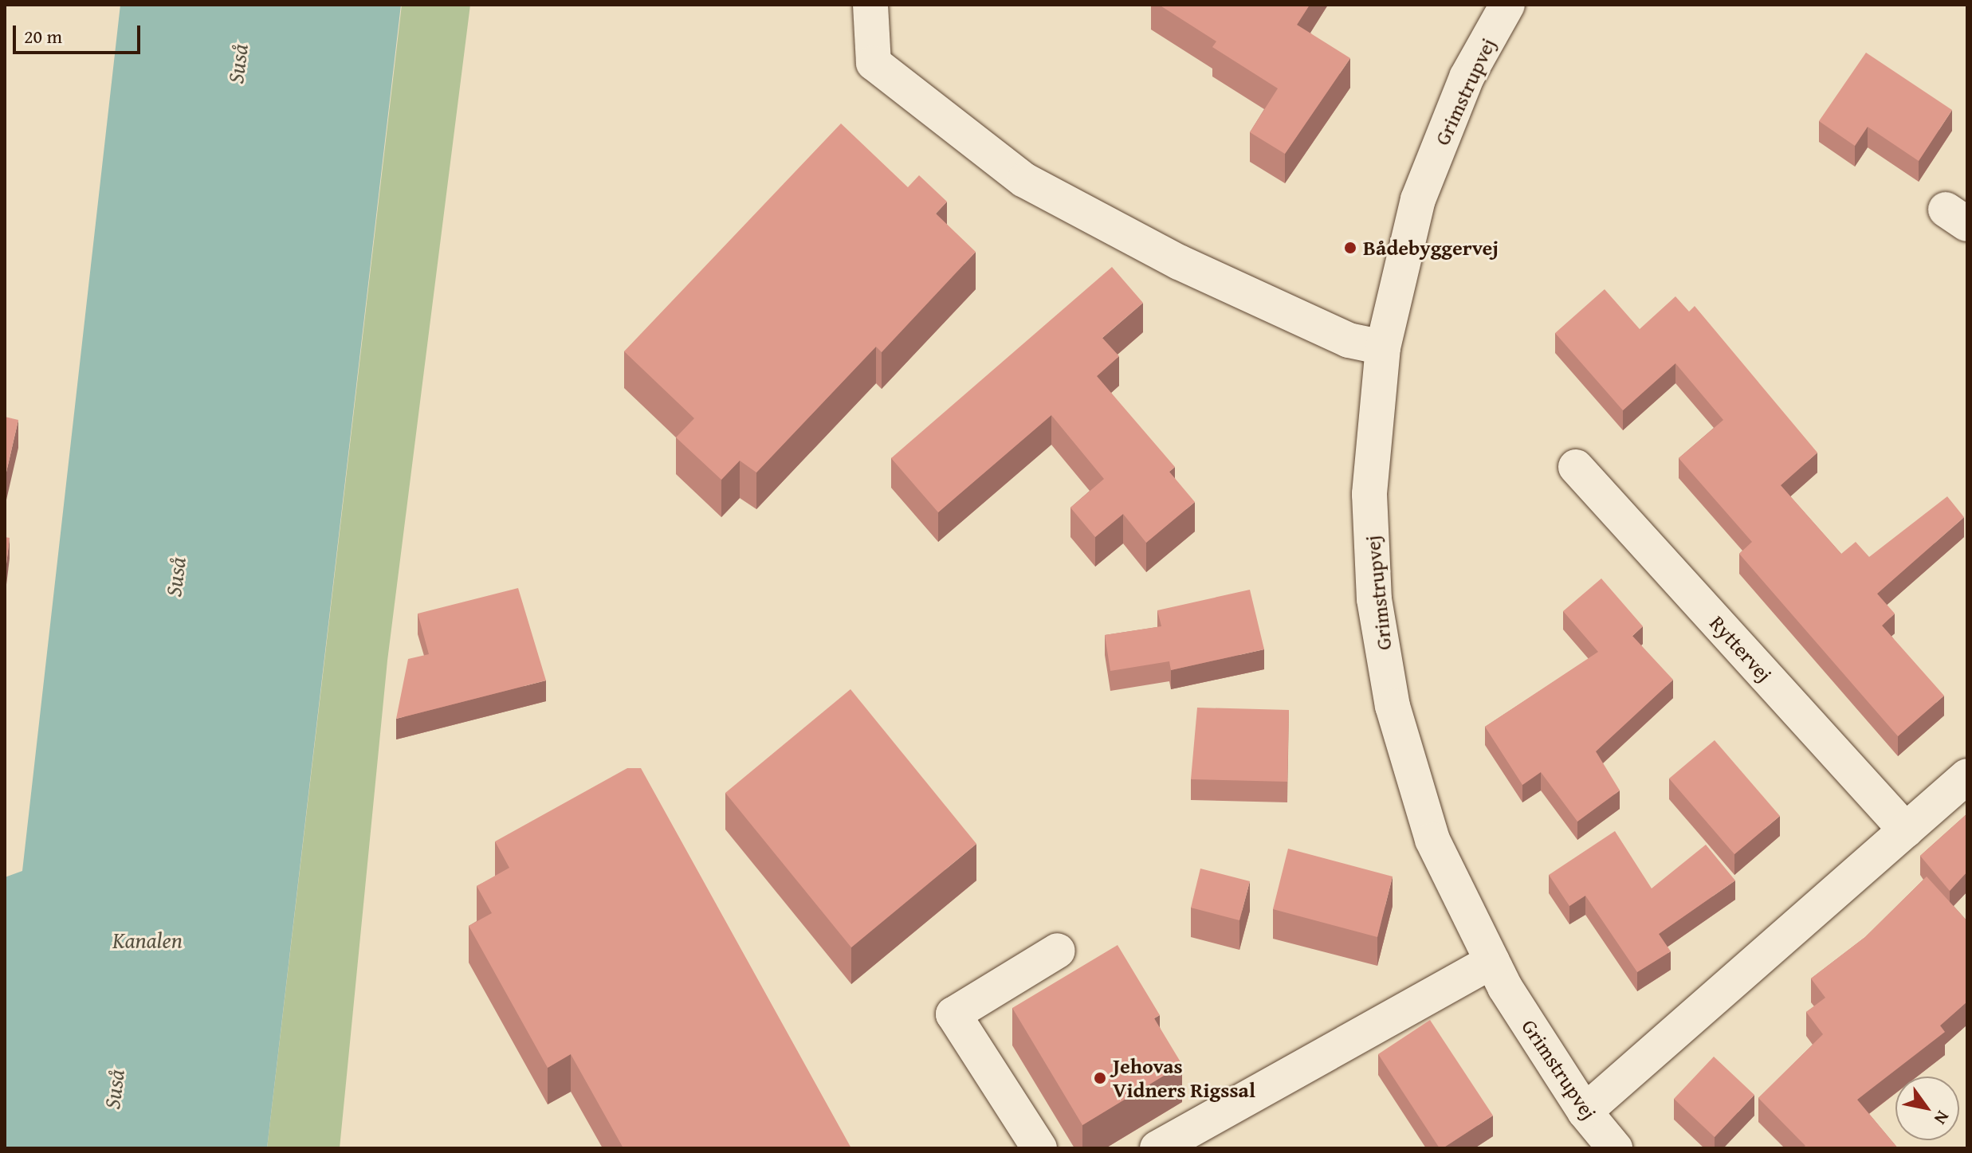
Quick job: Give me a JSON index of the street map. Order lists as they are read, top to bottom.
{
  "streets": {
    "street": ["Grimstrupvej", "Ryttervej"]
  },
  "water": ["Suså", "Kanalen"],
  "places": ["Bådebyggervej", "Jehovas Vidners Rigssal"],
  "scale_bar": "20 m",
  "north": "bottom right"
}
